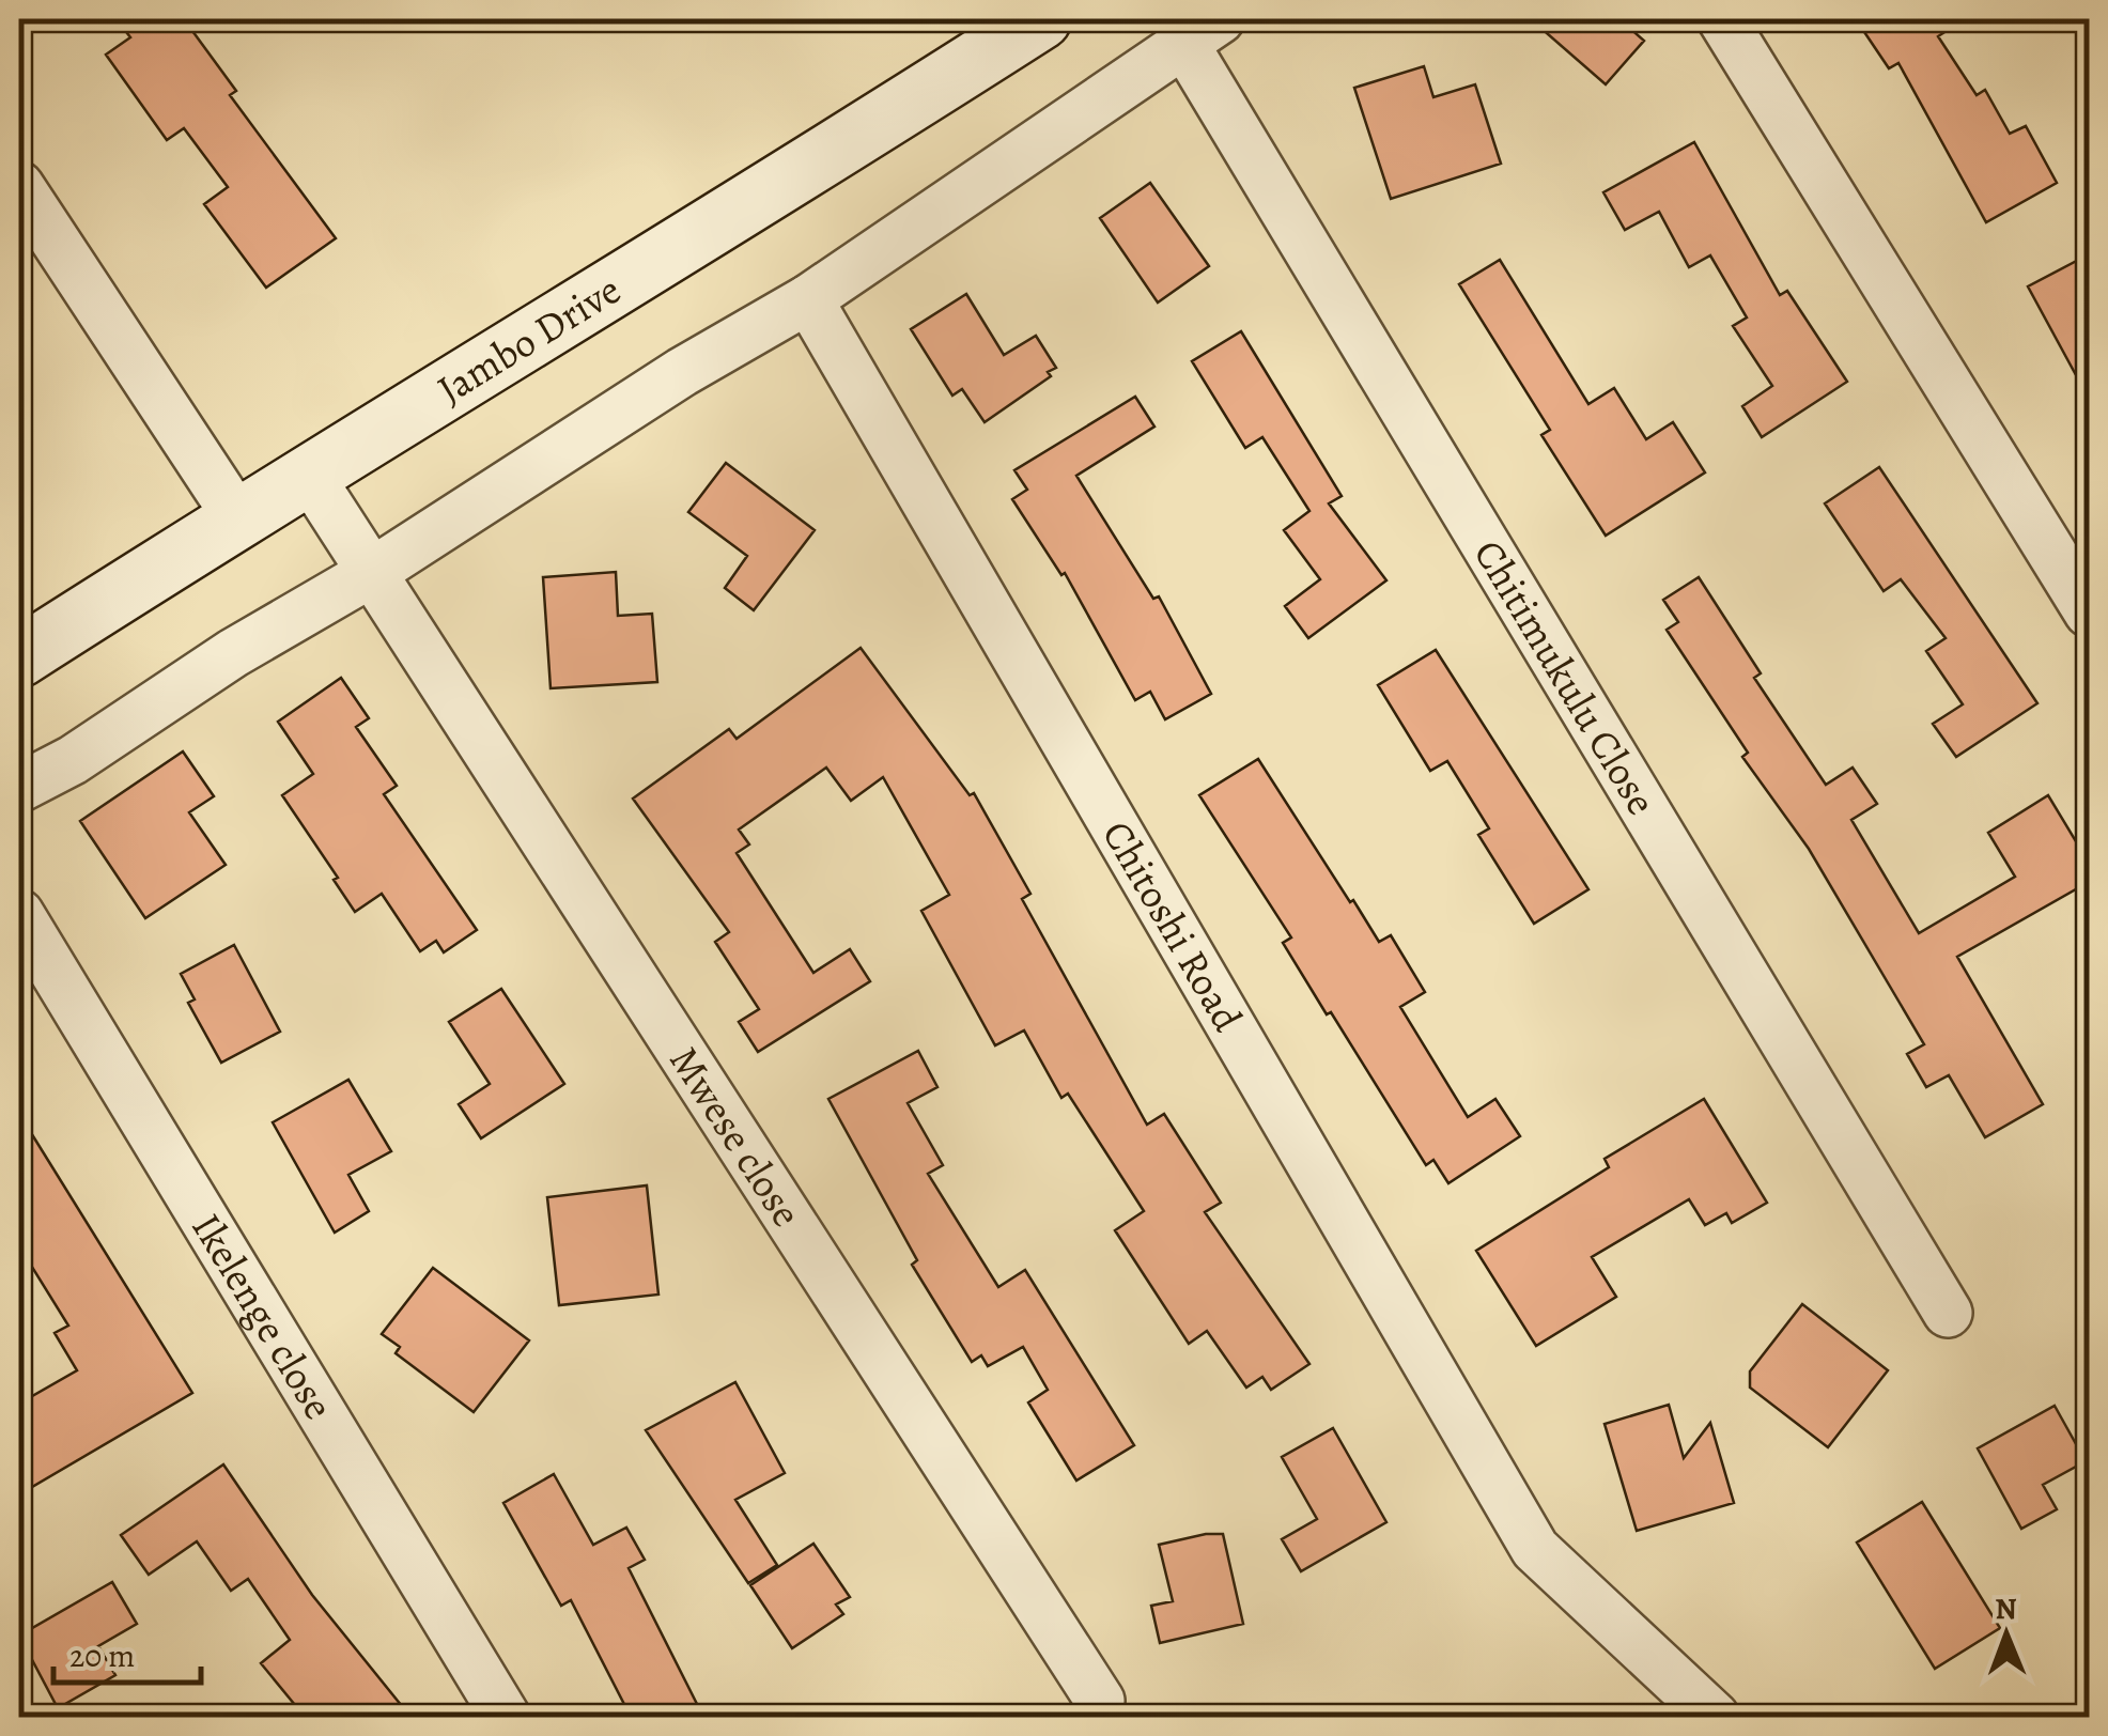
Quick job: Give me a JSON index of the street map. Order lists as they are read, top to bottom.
{
  "streets": {
    "street": [
      "Jambo Drive",
      "Chitimukulu Close",
      "Chitoshi Road",
      "Mwese close",
      "Ikelenge close"
    ]
  },
  "crossings": [
    ["Jambo Drive", "Mwese close"]
  ],
  "scale_bar": "20 m",
  "north": "top"
}
